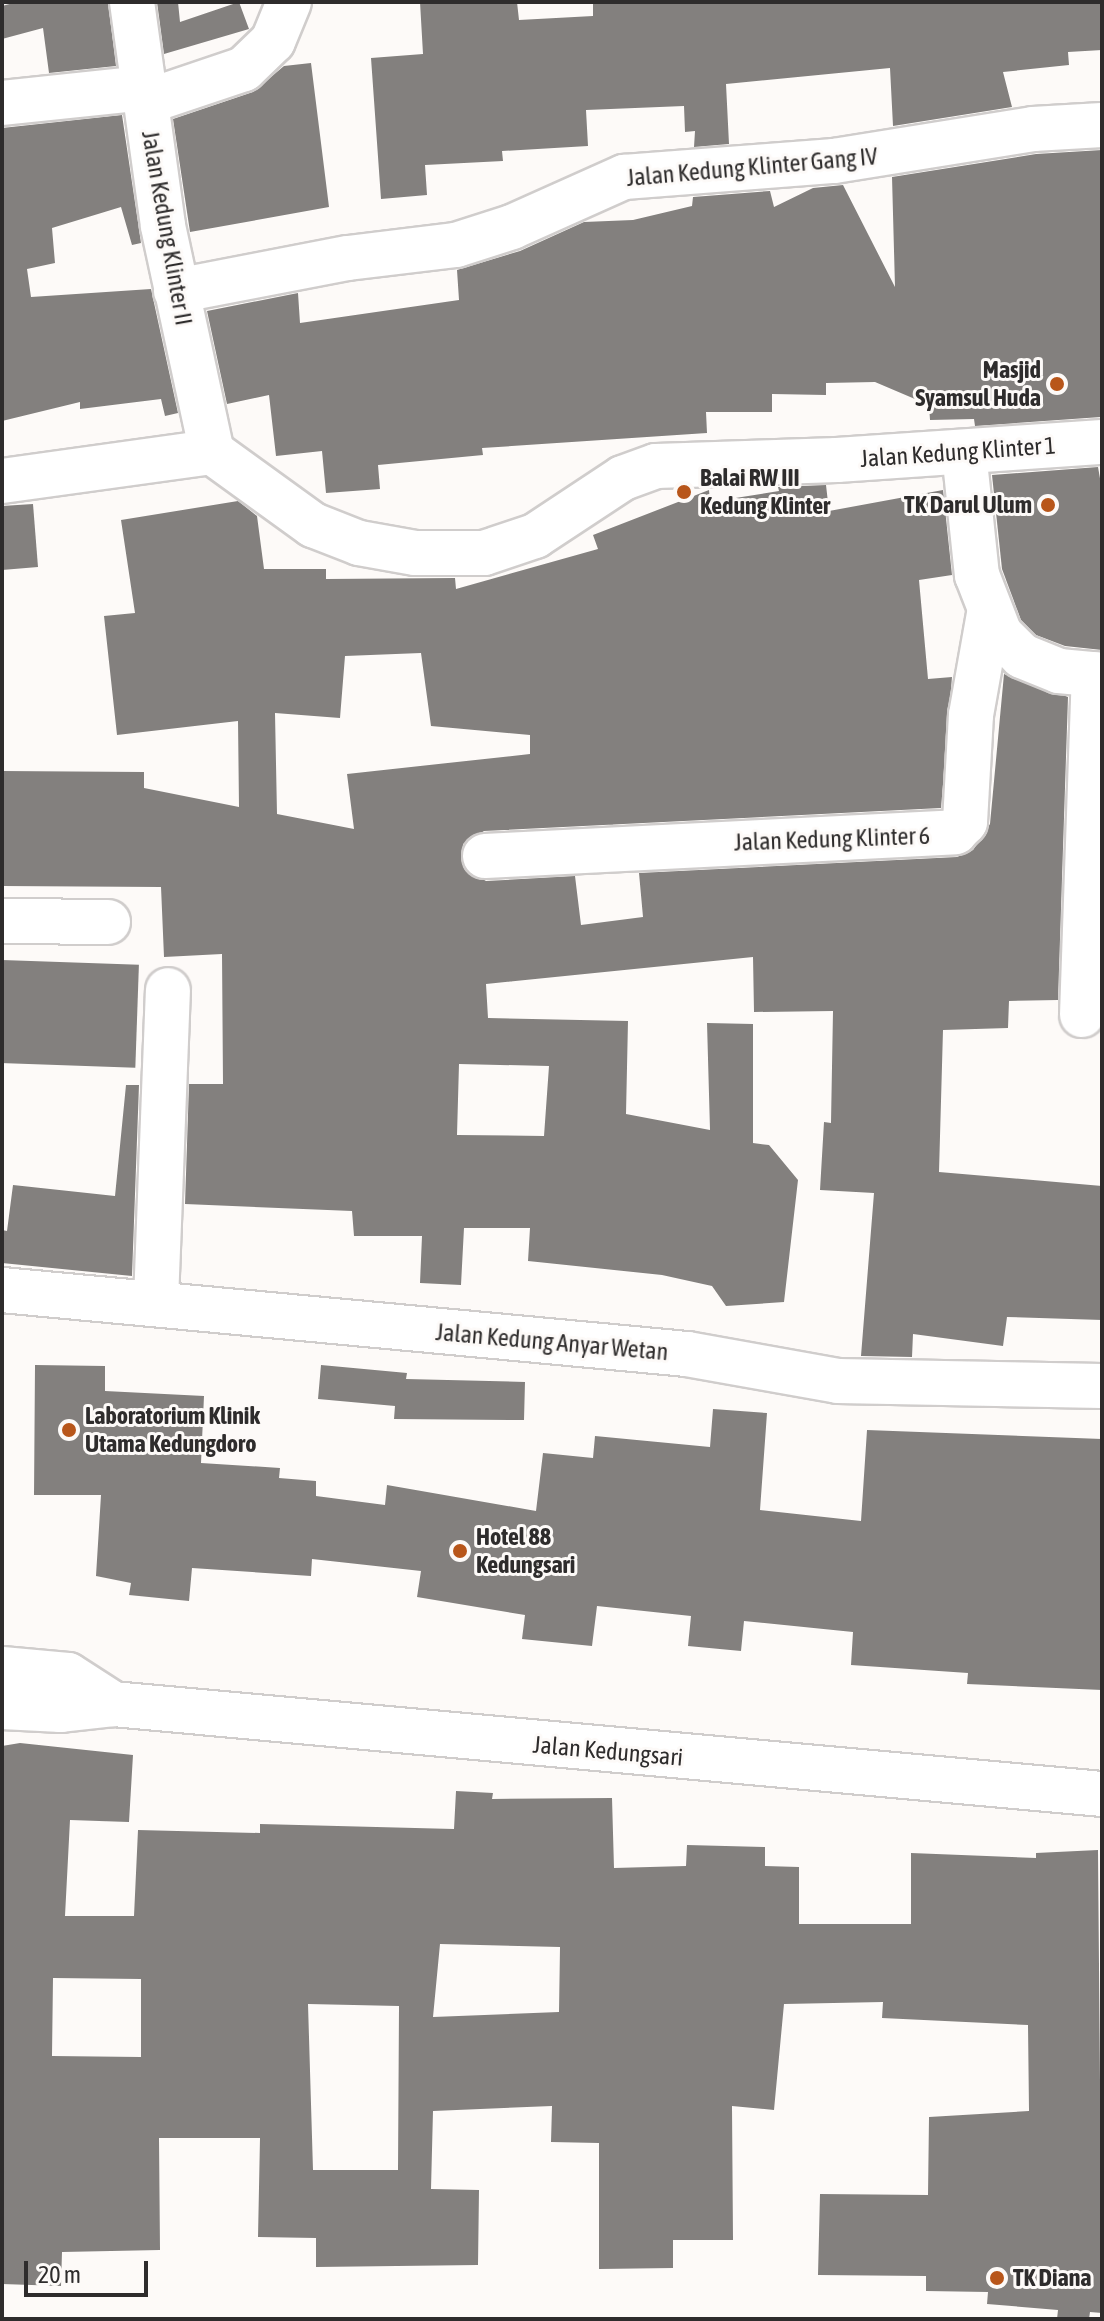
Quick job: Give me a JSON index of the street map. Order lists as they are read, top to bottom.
{
  "streets": {
    "street": [
      "Jalan Kedung Klinter Gang IV",
      "Jalan Kedung Klinter II",
      "Jalan Kedung Klinter 1",
      "Jalan Kedung Klinter 6",
      "Jalan Kedung Anyar Wetan",
      "Jalan Kedungsari"
    ]
  },
  "crossings": [
    ["Jalan Kedung Klinter Gang IV", "Jalan Kedung Klinter II"],
    ["Jalan Kedung Klinter II", "Jalan Kedung Klinter 1"]
  ],
  "places": [
    "Masjid Syamsul Huda",
    "Balai RW III Kedung Klinter",
    "TK Darul Ulum",
    "Laboratorium Klinik Utama Kedungdoro",
    "Hotel 88 Kedungsari",
    "TK Diana"
  ],
  "scale_bar": "20 m"
}
